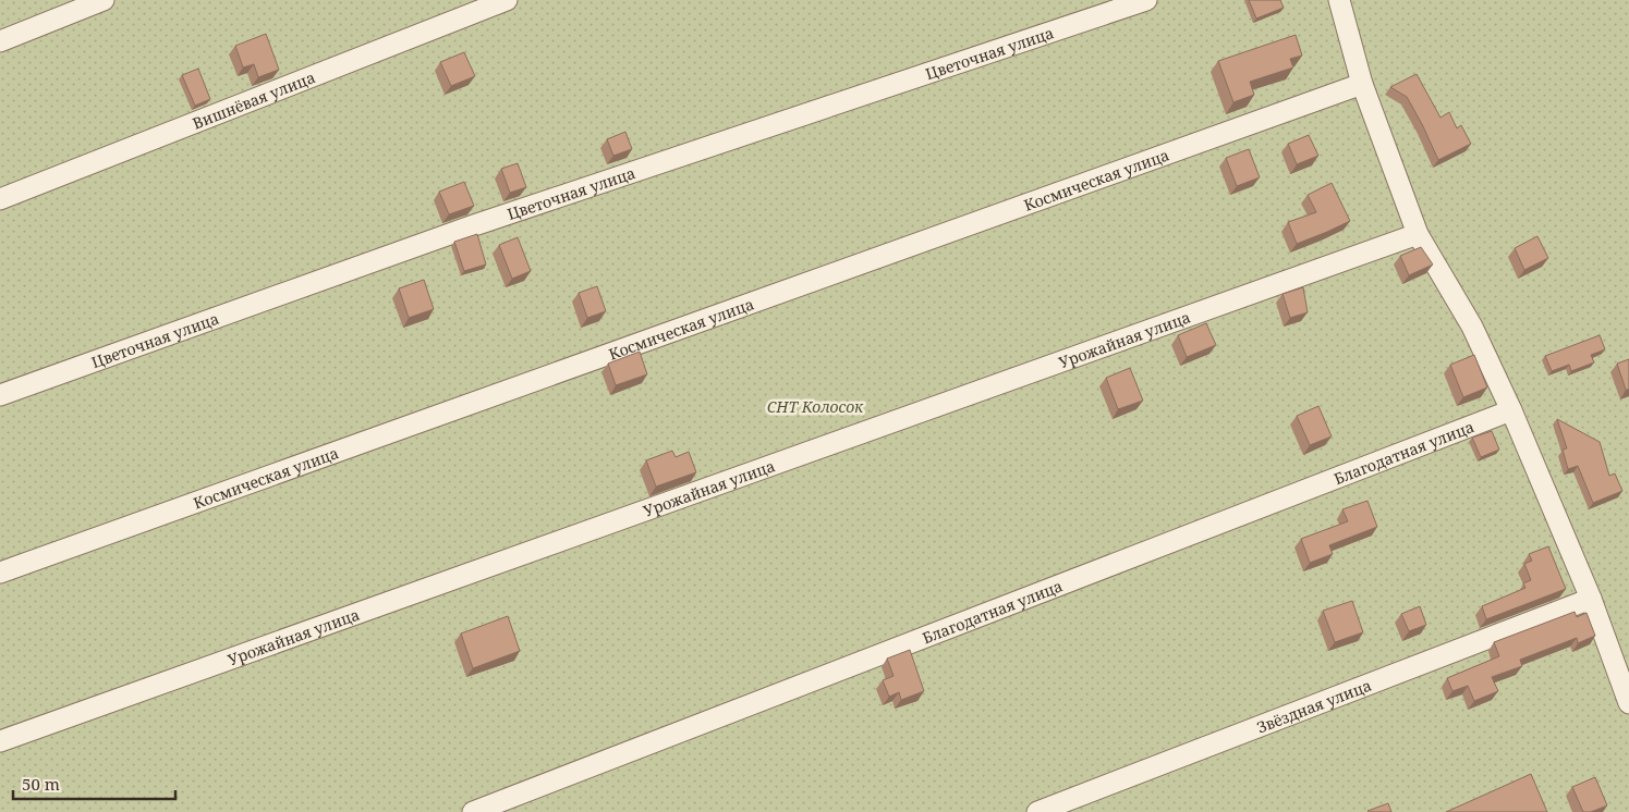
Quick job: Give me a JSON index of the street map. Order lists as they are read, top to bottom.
{
  "streets": {
    "street": [
      "Цветочная улица",
      "Вишнёвая улица",
      "Космическая улица",
      "Урожайная улица",
      "Благодатная улица",
      "Звёздная улица"
    ]
  },
  "parks": ["СНТ Колосок"],
  "scale_bar": "50 m"
}
